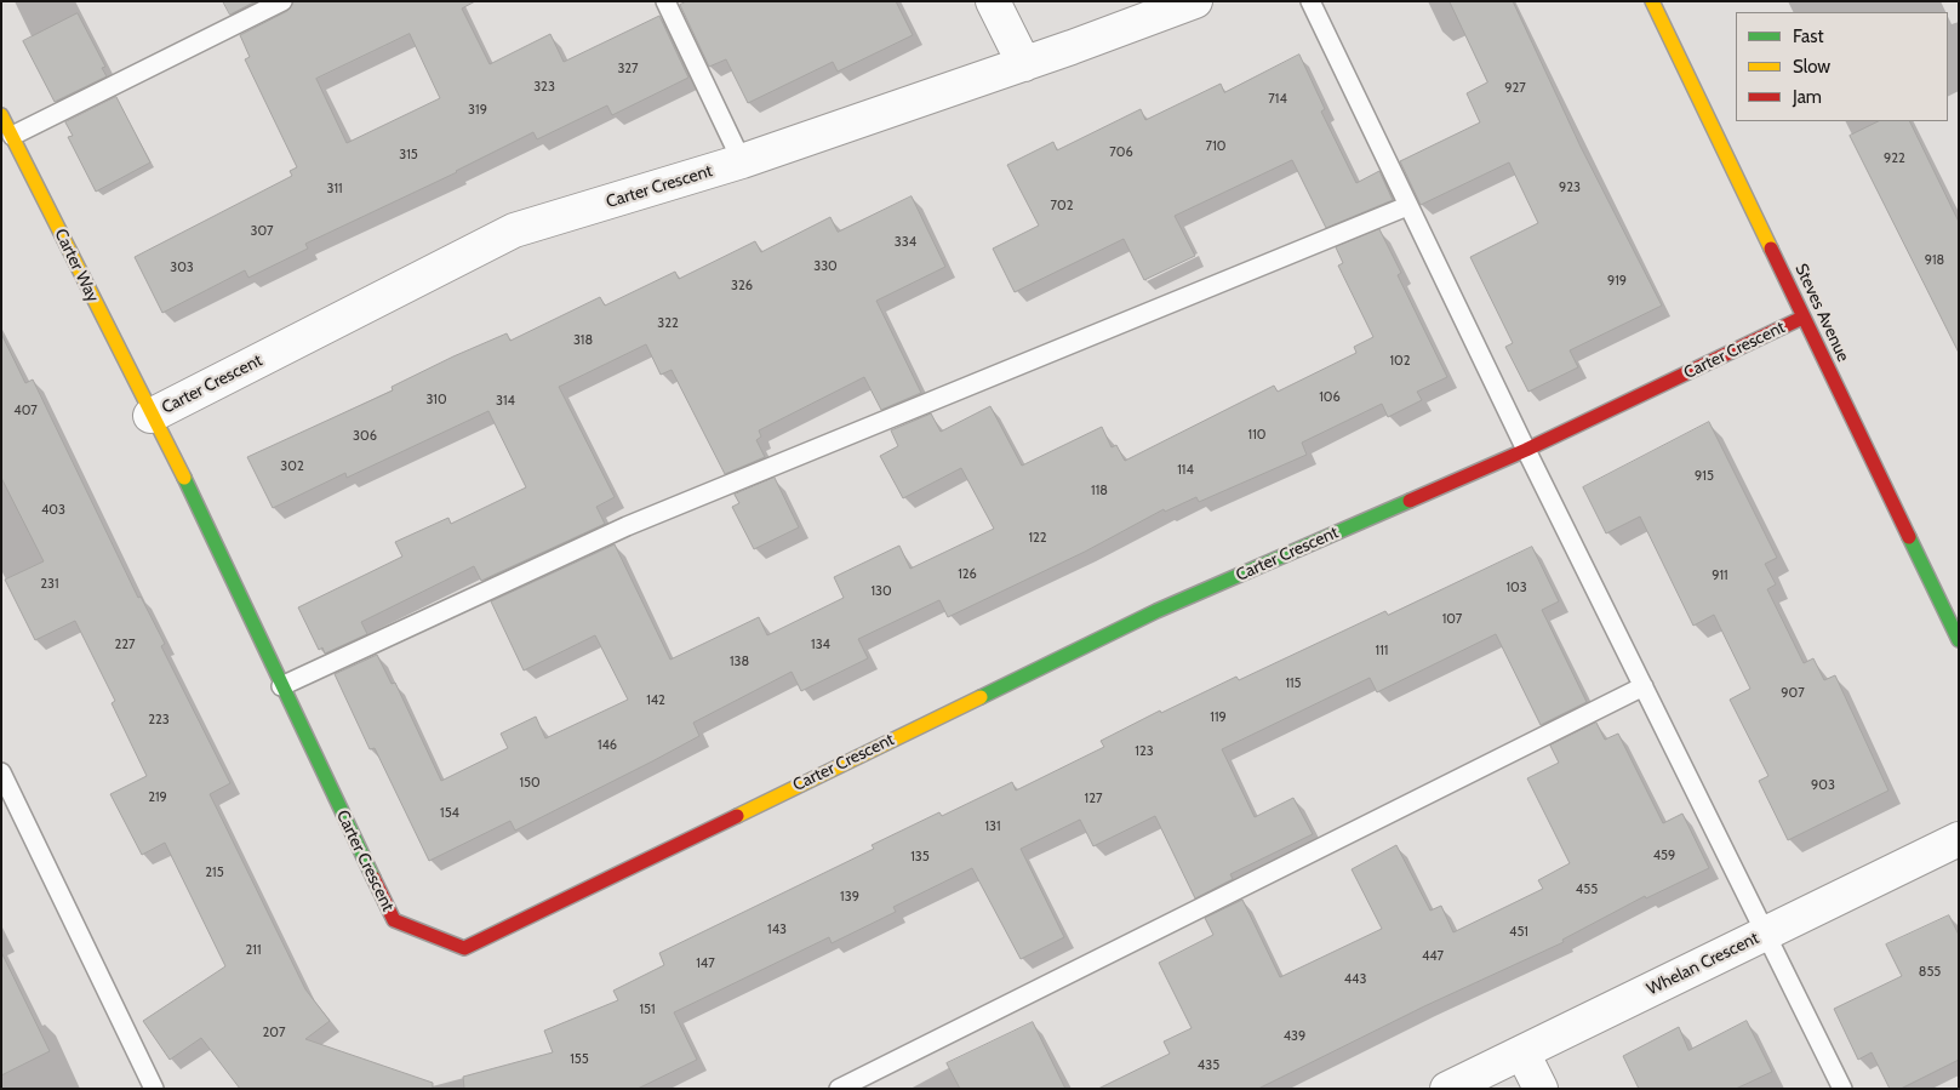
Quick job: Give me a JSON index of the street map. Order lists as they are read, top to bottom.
{
  "streets": {
    "street": [
      "Carter Crescent",
      "Carter Way",
      "Steves Avenue",
      "Whelan Crescent"
    ]
  },
  "crossings": [
    ["Carter Crescent", "Carter Way"],
    ["Carter Crescent", "Steves Avenue"]
  ],
  "house_numbers": [
    "327",
    "323",
    "927",
    "714",
    "319",
    "710",
    "706",
    "315",
    "922",
    "923",
    "311",
    "702",
    "307",
    "334",
    "918",
    "330",
    "303",
    "919",
    "326",
    "322",
    "318",
    "102",
    "106",
    "310",
    "314",
    "407",
    "110",
    "306",
    "302",
    "114",
    "915",
    "118",
    "403",
    "122",
    "126",
    "911",
    "231",
    "103",
    "130",
    "107",
    "227",
    "134",
    "111",
    "138",
    "115",
    "907",
    "142",
    "119",
    "223",
    "146",
    "123",
    "150",
    "903",
    "219",
    "127",
    "154",
    "131",
    "459",
    "135",
    "215",
    "455",
    "139",
    "143",
    "451",
    "211",
    "447",
    "147",
    "855",
    "443",
    "151",
    "207",
    "439",
    "155",
    "435"
  ],
  "legend": ["Fast", "Slow", "Jam"]
}
